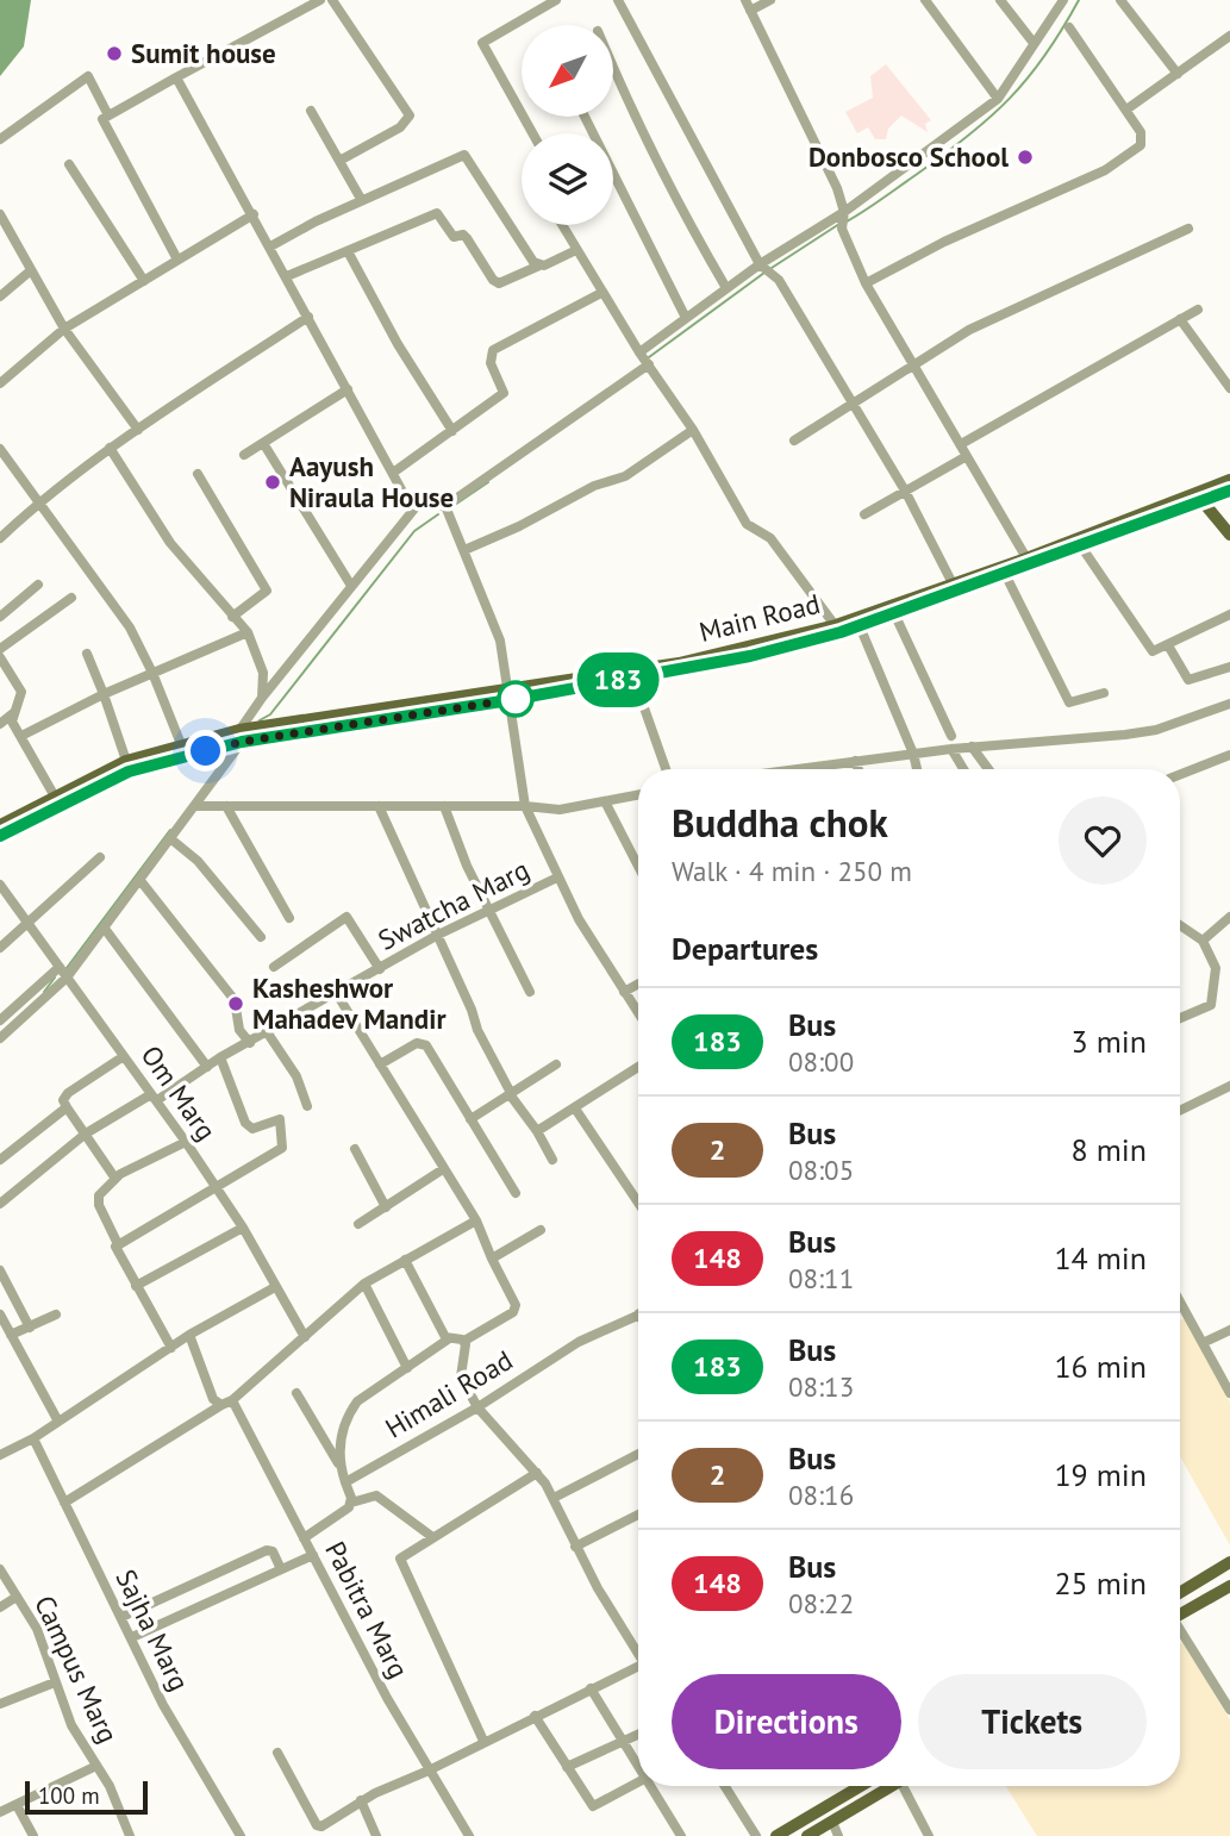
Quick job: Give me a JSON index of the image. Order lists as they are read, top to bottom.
{
  "streets": {
    "main road": ["Main Road"],
    "street": [
      "Swatcha Marg",
      "Om Marg",
      "Himali Road",
      "Pabitra Marg",
      "Sajha Marg",
      "Campus Marg"
    ]
  },
  "crossings": [
    ["Swatcha Marg", "Om Marg"]
  ],
  "places": [
    "Sumit house",
    "Donbosco School",
    "Aayush Niraula House",
    "Kasheshwor Mahadev Mandir"
  ],
  "lines": ["bus line 183"],
  "scale_bar": "100 m",
  "north": "bottom left",
  "page": {
    "on_map": "183",
    "heading": [
      ["Buddha chok", "Walk · 4 min · 250 m"],
      "Departures"
    ],
    "list": [
      {
        "mark": "183",
        "name": "Bus",
        "note": "08:00",
        "value": "3 min"
      },
      {
        "mark": "2",
        "name": "Bus",
        "note": "08:05",
        "value": "8 min"
      },
      {
        "mark": "148",
        "name": "Bus",
        "note": "08:11",
        "value": "14 min"
      },
      {
        "mark": "183",
        "name": "Bus",
        "note": "08:13",
        "value": "16 min"
      },
      {
        "mark": "2",
        "name": "Bus",
        "note": "08:16",
        "value": "19 min"
      },
      {
        "mark": "148",
        "name": "Bus",
        "note": "08:22",
        "value": "25 min"
      }
    ],
    "buttons": ["Directions", "Tickets"],
    "scale": "100 m"
  }
}
